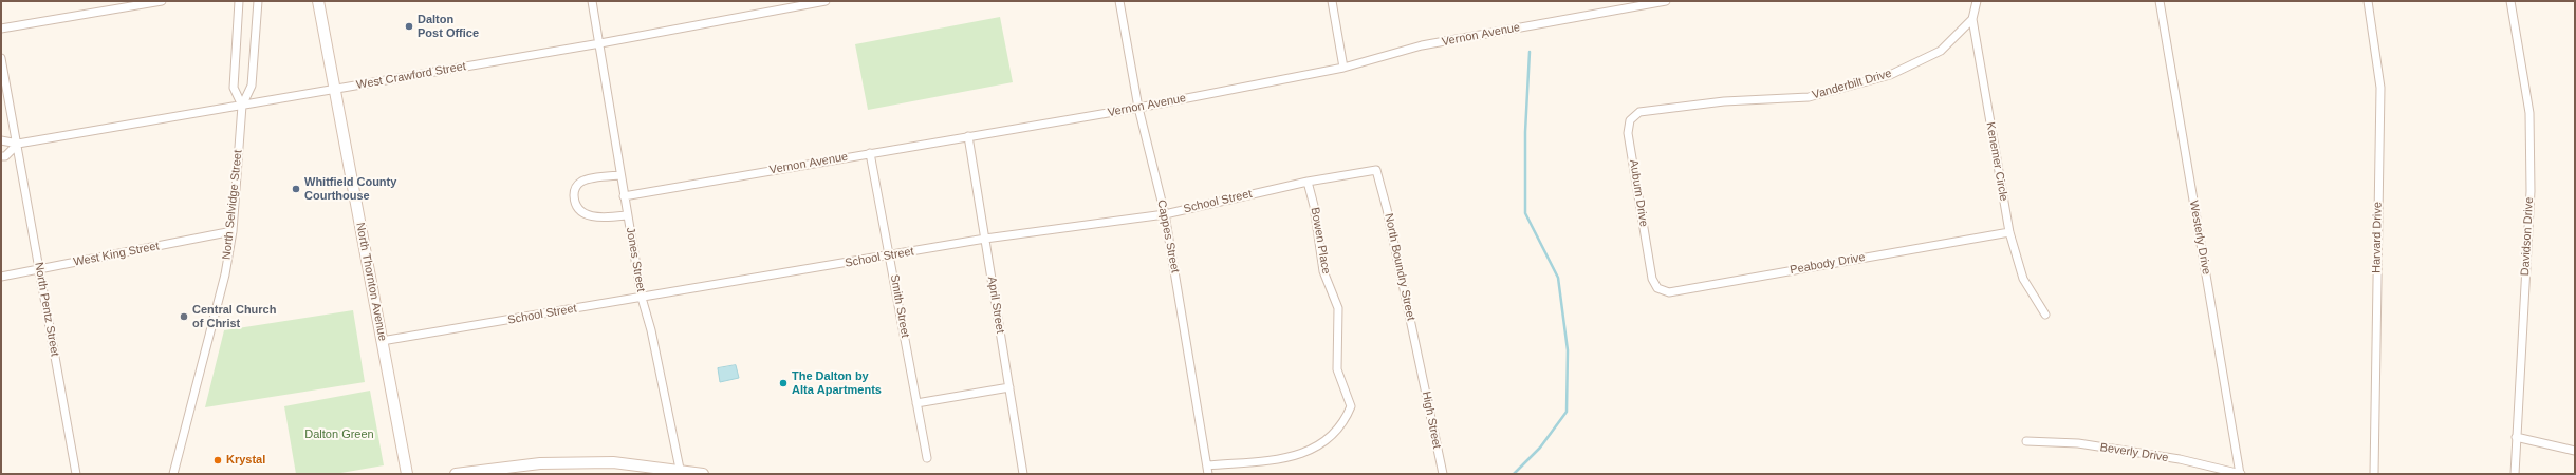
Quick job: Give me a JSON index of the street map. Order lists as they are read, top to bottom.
{
  "streets": {
    "main road": ["North Thornton Avenue"],
    "street": [
      "Vernon Avenue",
      "West Crawford Street",
      "Vanderbilt Drive",
      "Kenemer Circle",
      "Auburn Drive",
      "School Street",
      "North Selvidge Street",
      "Cappes Street",
      "Davidson Drive",
      "Westerly Drive",
      "Harvard Drive",
      "Bowen Place",
      "West King Street",
      "Jones Street",
      "Peabody Drive",
      "North Boundry Street",
      "April Street",
      "Smith Street",
      "North Pentz Street",
      "High Street",
      "Beverly Drive"
    ]
  },
  "crossings": [
    ["Vernon Avenue", "Cappes Street"],
    ["Vernon Avenue", "Jones Street"],
    ["Vernon Avenue", "April Street"],
    ["Vernon Avenue", "Smith Street"],
    ["West Crawford Street", "North Selvidge Street"],
    ["West Crawford Street", "Jones Street"],
    ["West Crawford Street", "North Thornton Avenue"],
    ["West Crawford Street", "North Pentz Street"],
    ["Vanderbilt Drive", "Kenemer Circle"],
    ["Vanderbilt Drive", "Auburn Drive"],
    ["Kenemer Circle", "Peabody Drive"],
    ["Auburn Drive", "Peabody Drive"],
    ["School Street", "Cappes Street"],
    ["School Street", "Bowen Place"],
    ["School Street", "Jones Street"],
    ["School Street", "North Boundry Street"],
    ["School Street", "North Thornton Avenue"],
    ["School Street", "April Street"],
    ["School Street", "Smith Street"],
    ["North Selvidge Street", "West King Street"],
    ["Cappes Street", "Bowen Place"],
    ["Westerly Drive", "Beverly Drive"],
    ["West King Street", "North Pentz Street"],
    ["North Boundry Street", "High Street"]
  ],
  "parks": ["Dalton Green"],
  "places": [
    "Dalton Post Office",
    "Whitfield County Courthouse",
    "Central Church of Christ",
    "The Dalton by Alta Apartments",
    "Krystal"
  ]
}
